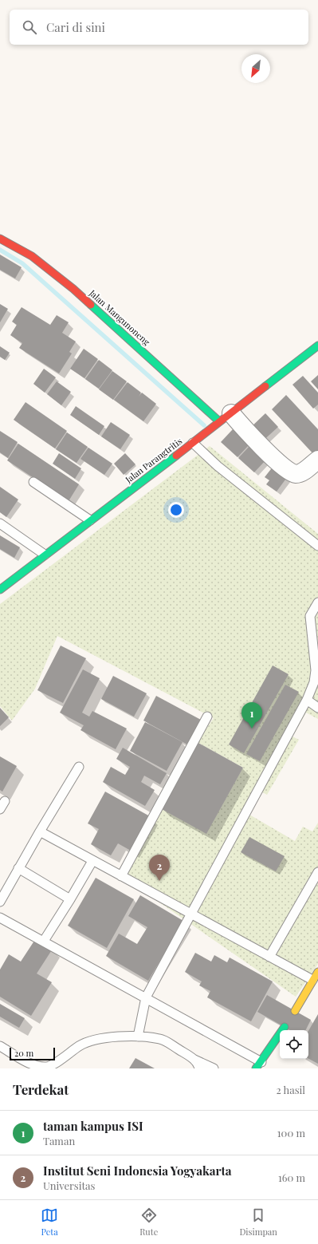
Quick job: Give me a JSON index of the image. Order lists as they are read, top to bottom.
{
  "streets": {
    "main road": ["Jalan Mangunoneng", "Jalan Parangtritis"]
  },
  "crossings": [
    ["Jalan Mangunoneng", "Jalan Parangtritis"]
  ],
  "scale_bar": "20 m",
  "north": "bottom left",
  "page": {
    "search": "Cari di sini",
    "pins": ["1", "2"],
    "scale": "20 m",
    "heading": ["Terdekat", "2 hasil"],
    "list": [
      {
        "mark": "1",
        "name": "taman kampus ISI",
        "note": "Taman",
        "value": "100 m"
      },
      {
        "mark": "2",
        "name": "Institut Seni Indonesia Yogyakarta",
        "note": "Universitas",
        "value": "160 m"
      }
    ],
    "nav": ["Peta", "Rute", "Disimpan"]
  }
}
